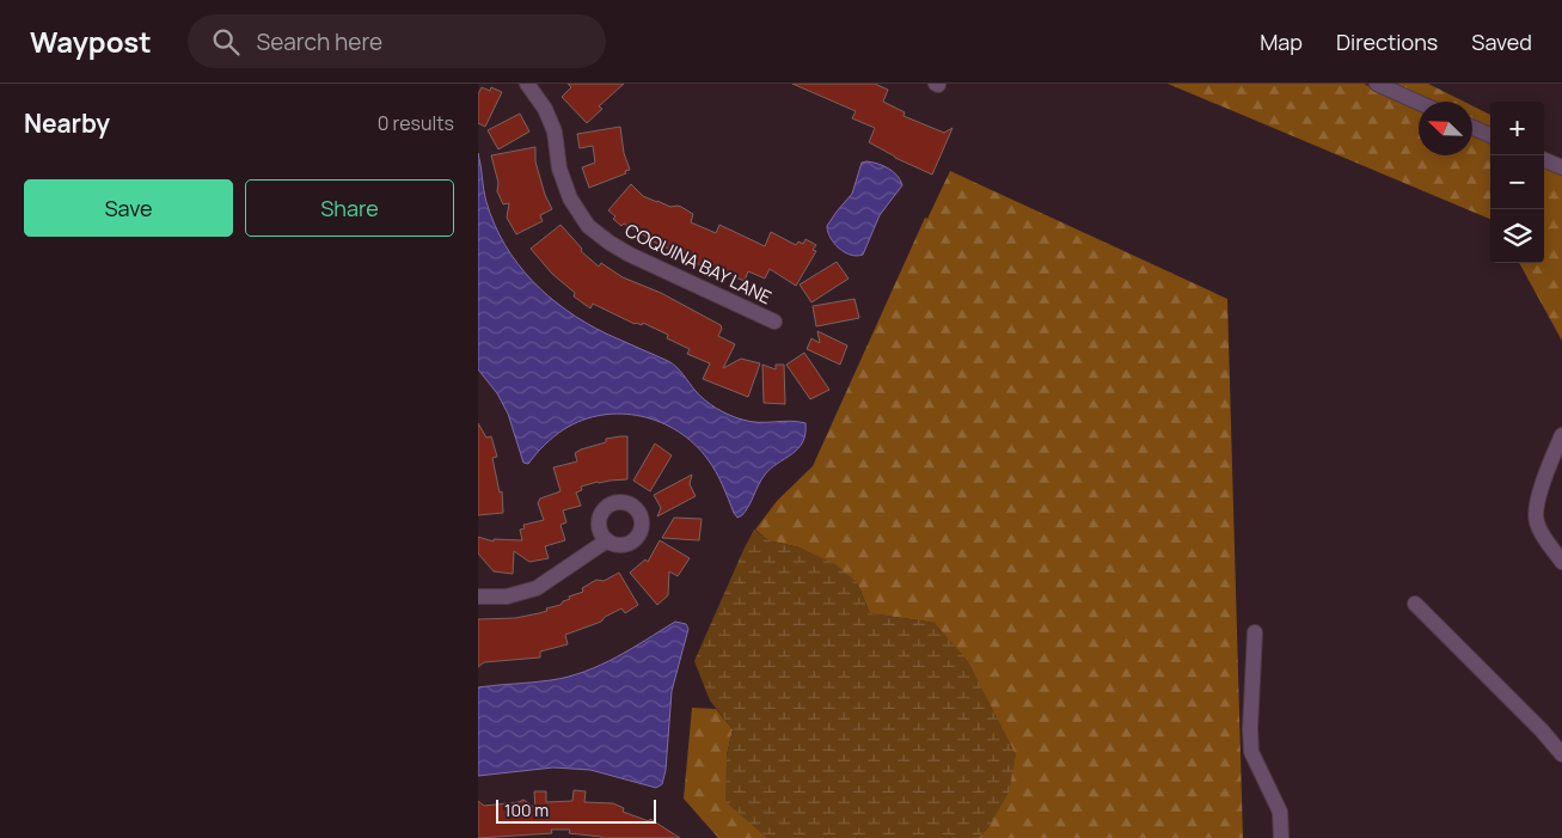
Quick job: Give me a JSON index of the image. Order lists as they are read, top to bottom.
{
  "streets": {
    "street": ["COQUINA BAY LANE"]
  },
  "scale_bar": "100 m",
  "north": "top left",
  "page": {
    "header": "Waypost",
    "search": "Search here",
    "nav": ["Map", "Directions", "Saved"],
    "heading": ["Nearby", "0 results"],
    "map_buttons": ["+", "−"],
    "buttons": ["Save", "Share"],
    "scale": "100 m"
  }
}
